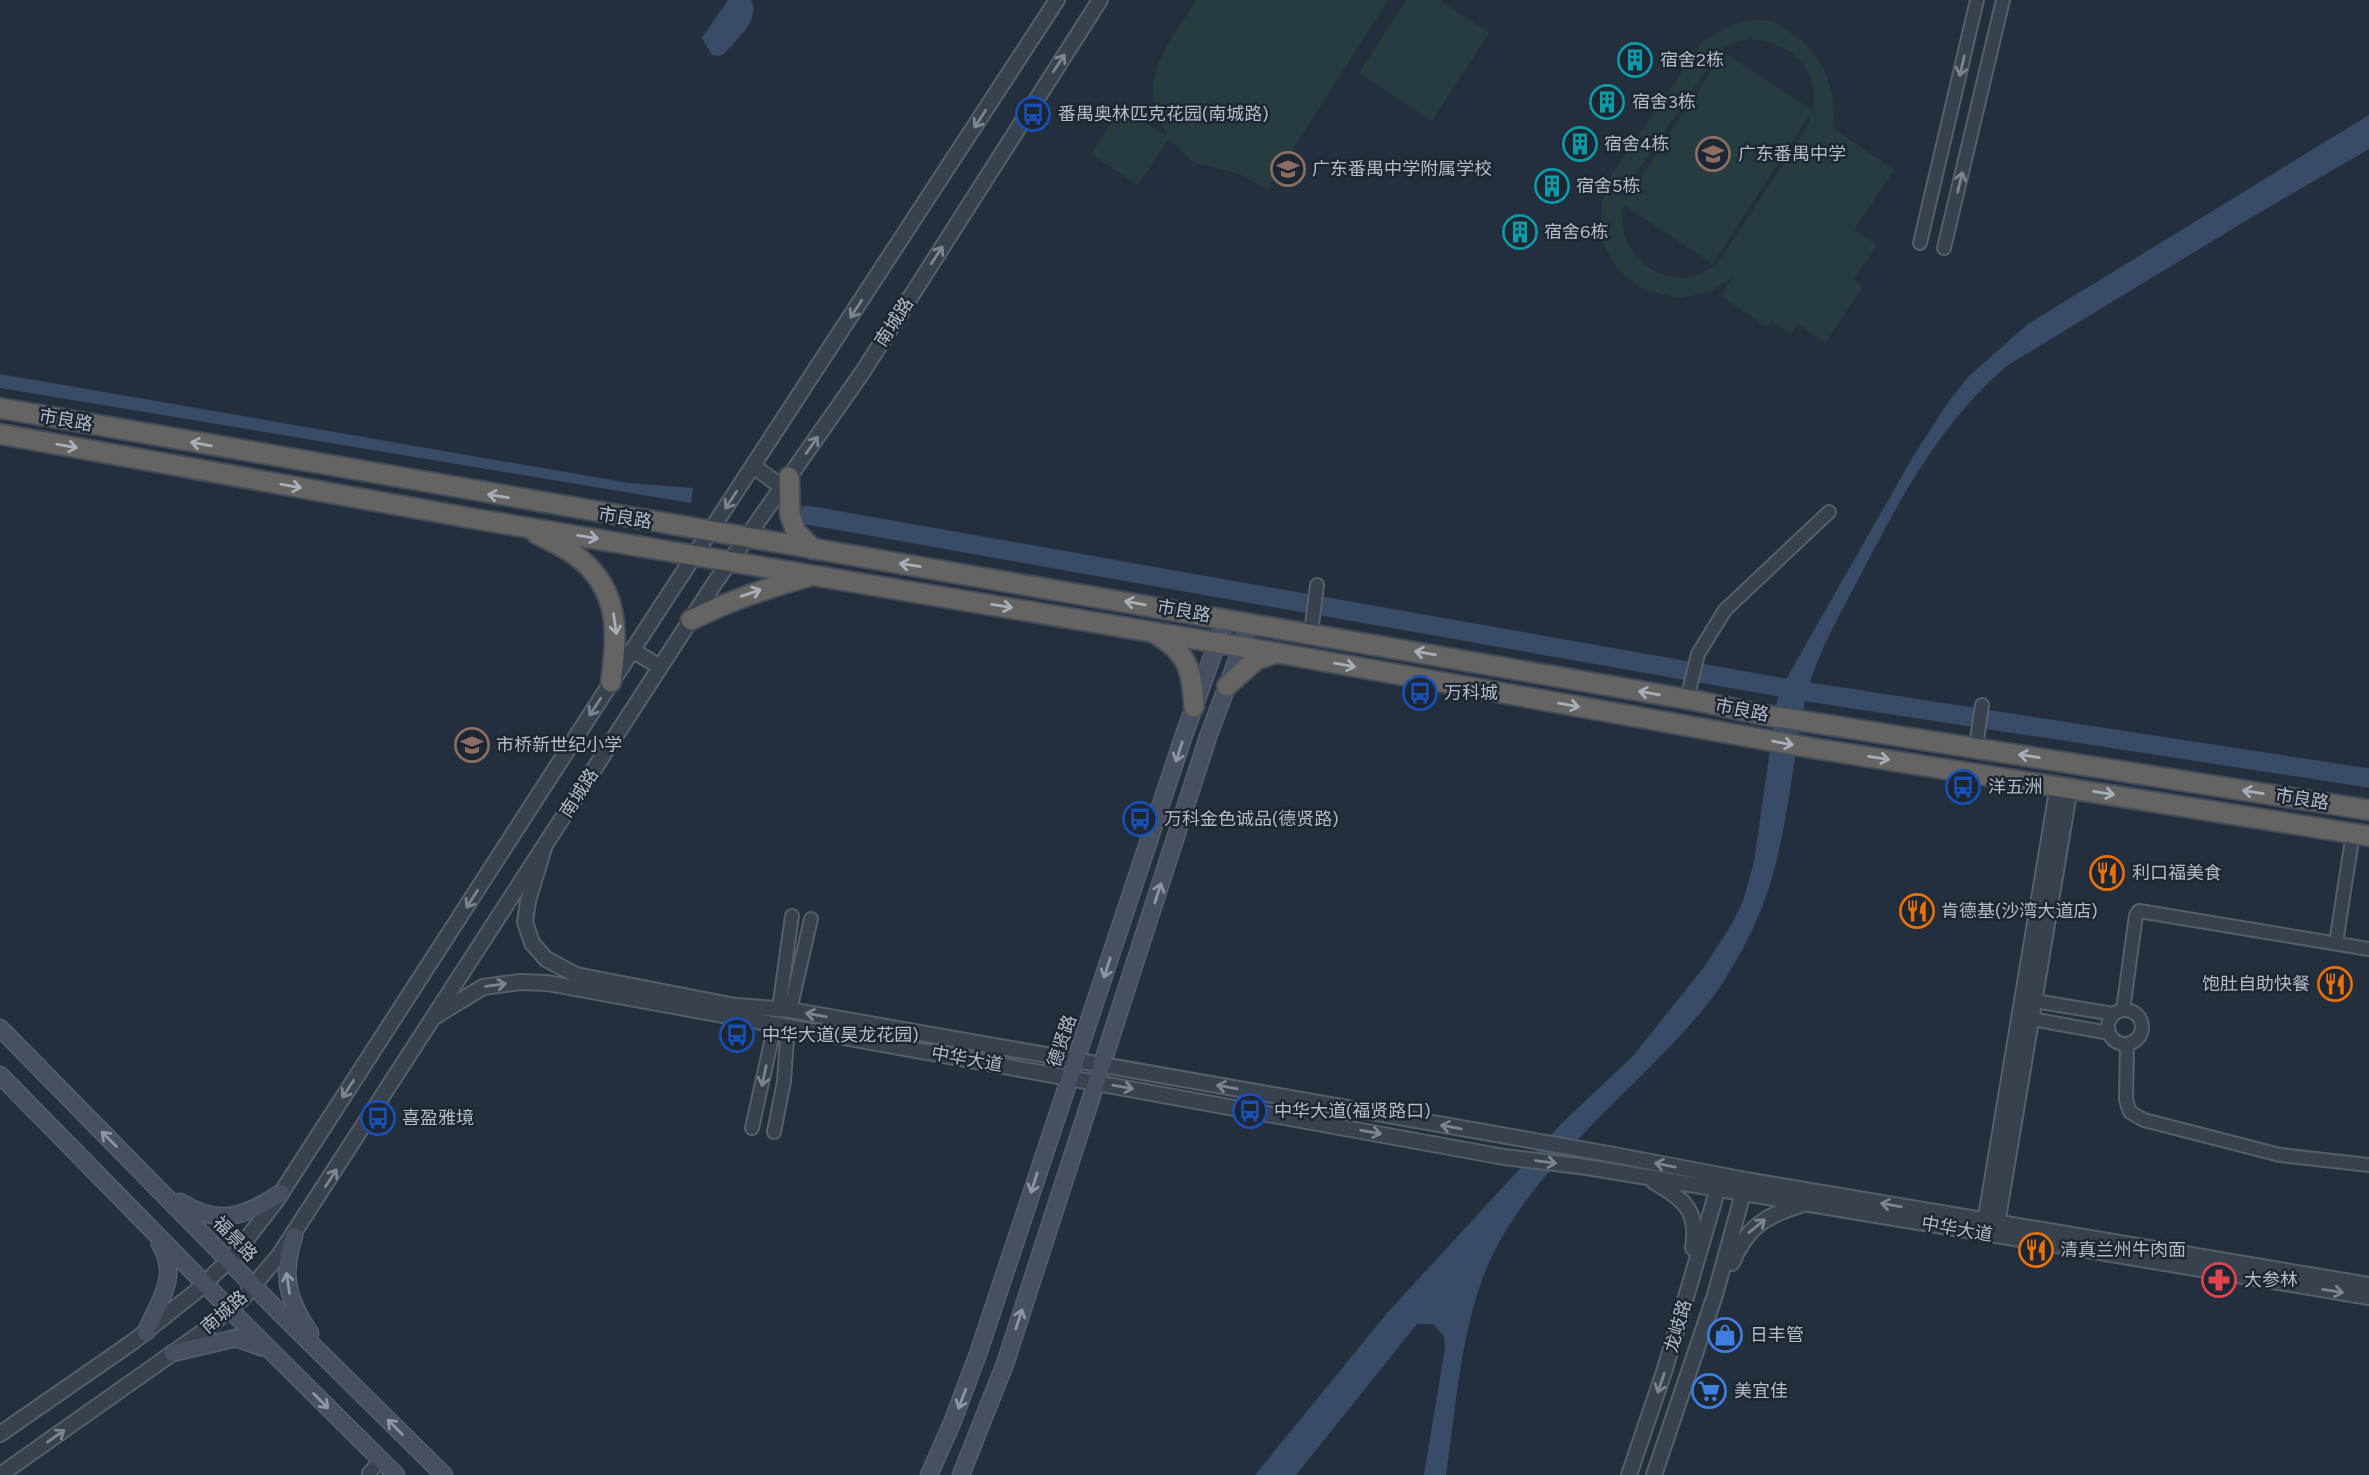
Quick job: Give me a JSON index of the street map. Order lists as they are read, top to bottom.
{
  "streets": {
    "highway": ["市良路"],
    "main road": ["德贤路", "福景路"],
    "street": ["南城路", "中华大道", "龙岐路"]
  },
  "crossings": [
    ["南城路", "市良路"],
    ["南城路", "中华大道"],
    ["南城路", "福景路"],
    ["市良路", "德贤路"],
    ["德贤路", "中华大道"],
    ["中华大道", "龙岐路"]
  ],
  "places": {
    "building": [
      "宿舍2栋",
      "宿舍3栋",
      "宿舍4栋",
      "宿舍5栋",
      "宿舍6栋"
    ],
    "bus stop": [
      "番禺奥林匹克花园(南城路)",
      "万科城",
      "洋五洲",
      "万科金色诚品(德贤路)",
      "中华大道(昊龙花园)",
      "中华大道(福贤路口)",
      "喜盈雅境"
    ],
    "school or university": ["广东番禺中学", "广东番禺中学附属学校", "市桥新世纪小学"],
    "restaurant": [
      "利口福美食",
      "肯德基(沙湾大道店)",
      "饱肚自助快餐",
      "清真兰州牛肉面"
    ],
    "pharmacy": ["大参林"],
    "shop": ["日丰管"],
    "supermarket": ["美宜佳"]
  }
}
